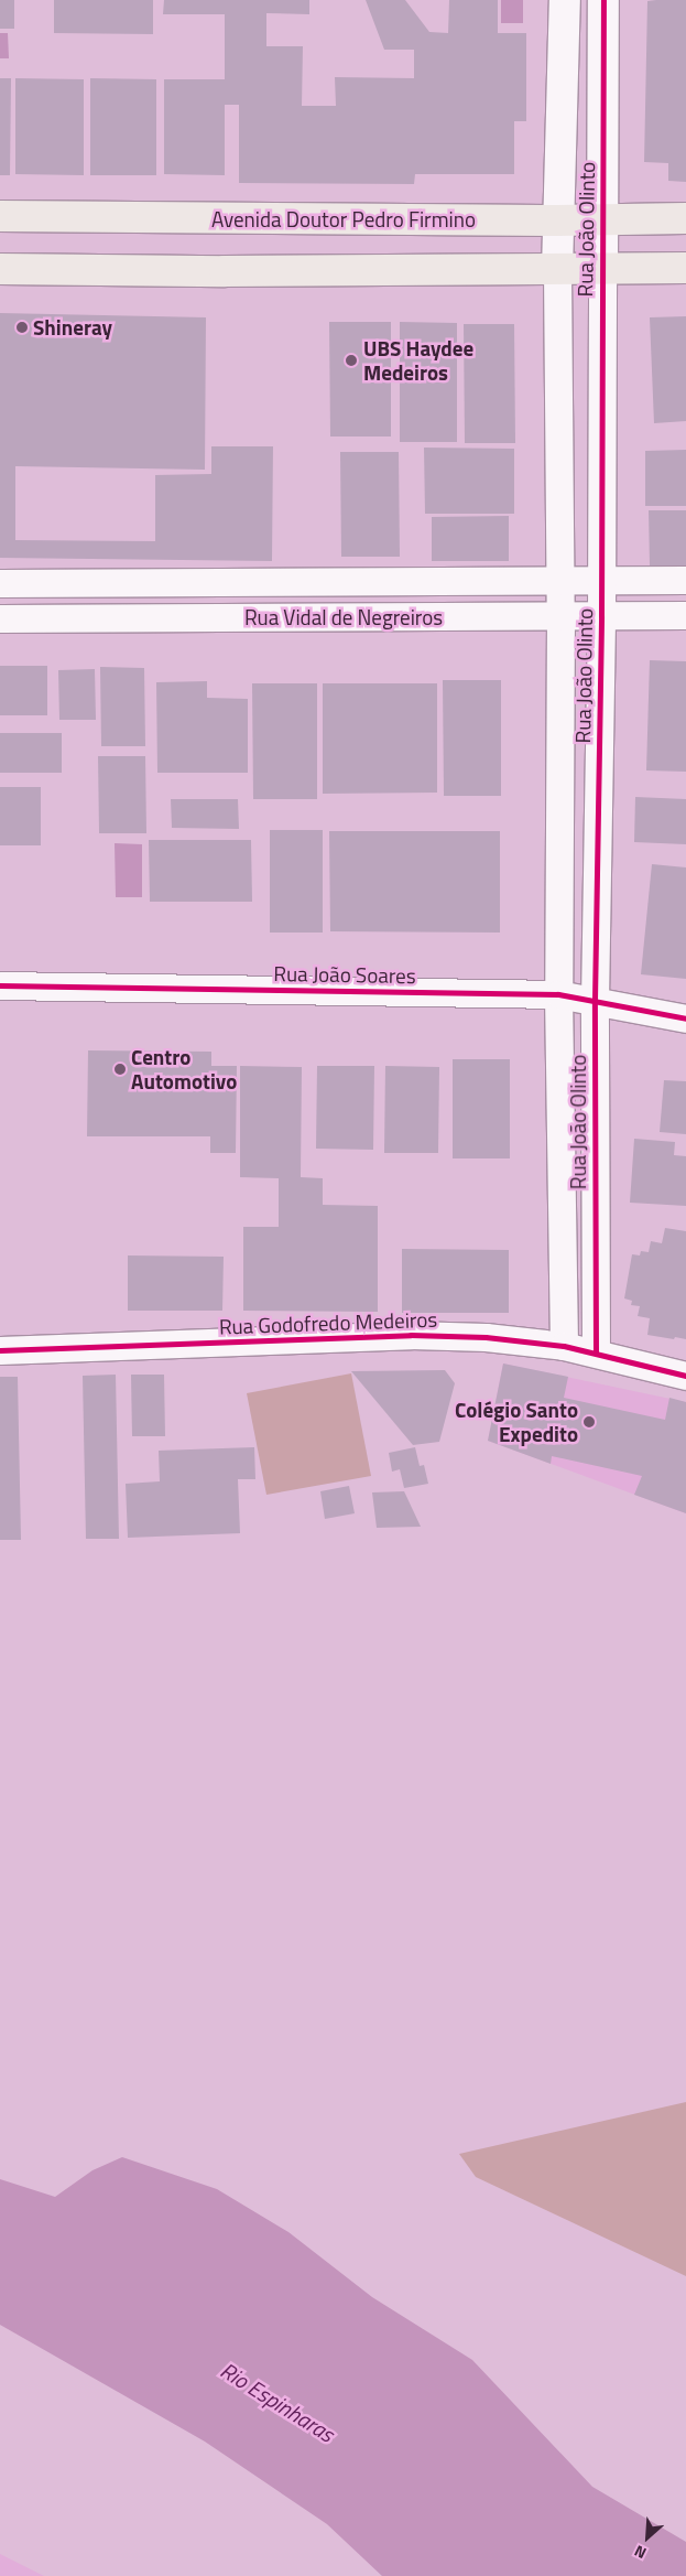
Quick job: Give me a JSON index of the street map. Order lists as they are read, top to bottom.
{
  "streets": {
    "main road": ["Avenida Doutor Pedro Firmino"],
    "street": [
      "Rua João Olinto",
      "Rua Vidal de Negreiros",
      "Rua João Soares",
      "Rua Godofredo Medeiros"
    ]
  },
  "crossings": [
    ["Avenida Doutor Pedro Firmino", "Rua João Olinto"],
    ["Rua João Olinto", "Rua Vidal de Negreiros"],
    ["Rua João Olinto", "Rua João Soares"],
    ["Rua João Olinto", "Rua Godofredo Medeiros"]
  ],
  "water": ["Rio Espinharas"],
  "places": [
    "Shineray",
    "UBS Haydee Medeiros",
    "Centro Automotivo",
    "Colégio Santo Expedito"
  ],
  "north": "bottom left"
}
